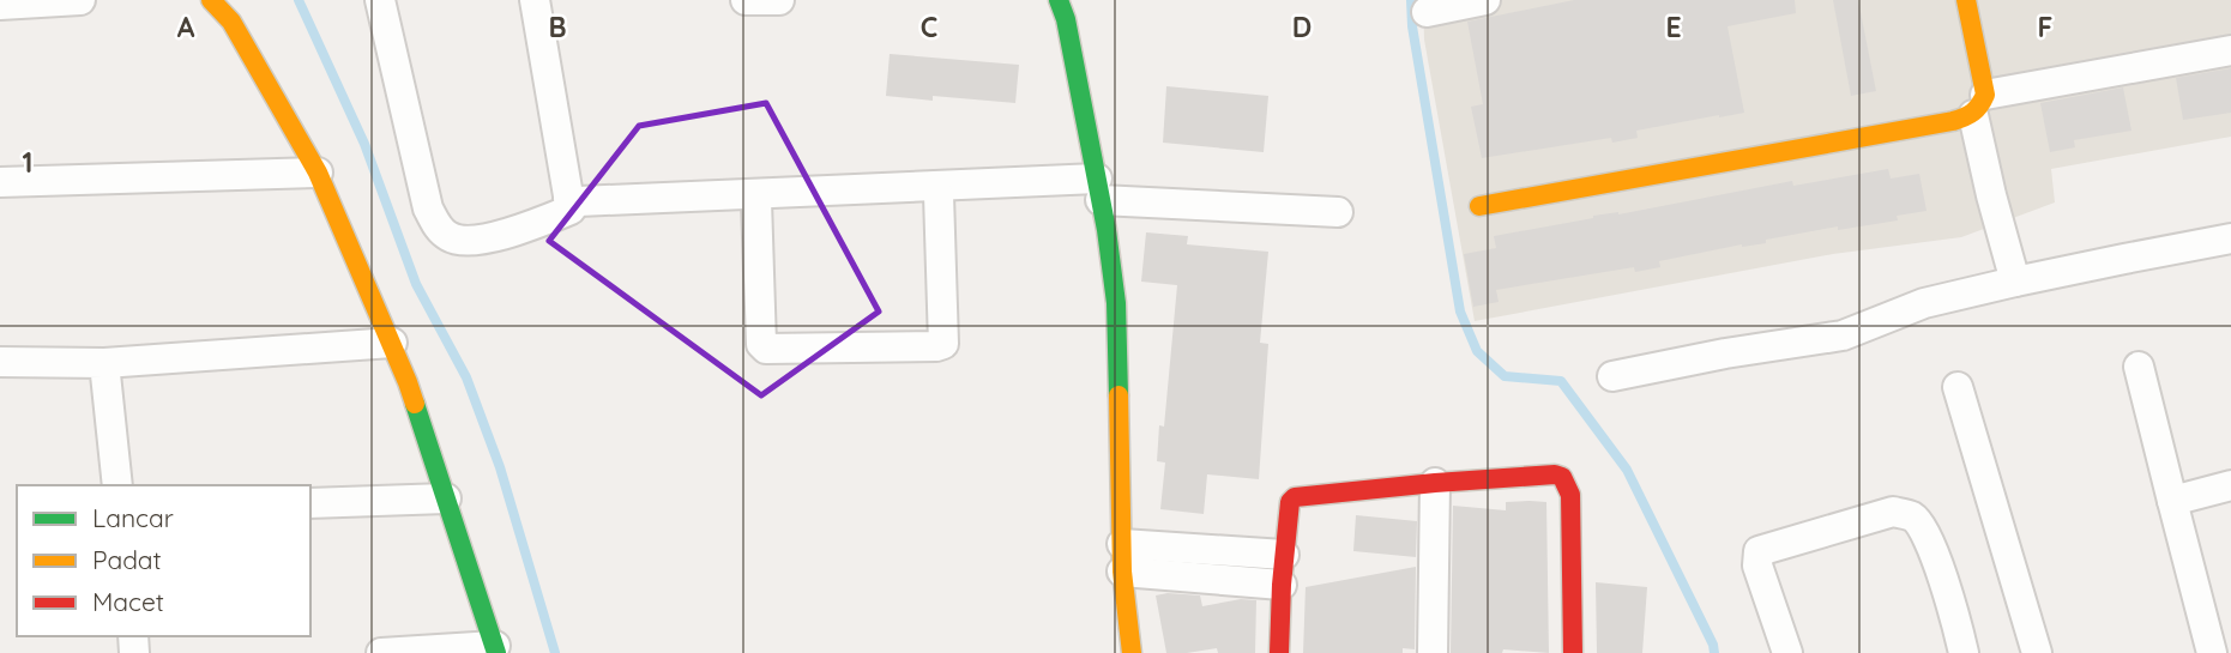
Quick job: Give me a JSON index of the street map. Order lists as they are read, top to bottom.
{
  "legend": ["Lancar", "Padat", "Macet"],
  "grid": {
    "columns": [
      "A",
      "B",
      "C",
      "D",
      "E",
      "F"
    ],
    "rows": ["1"]
  }
}
